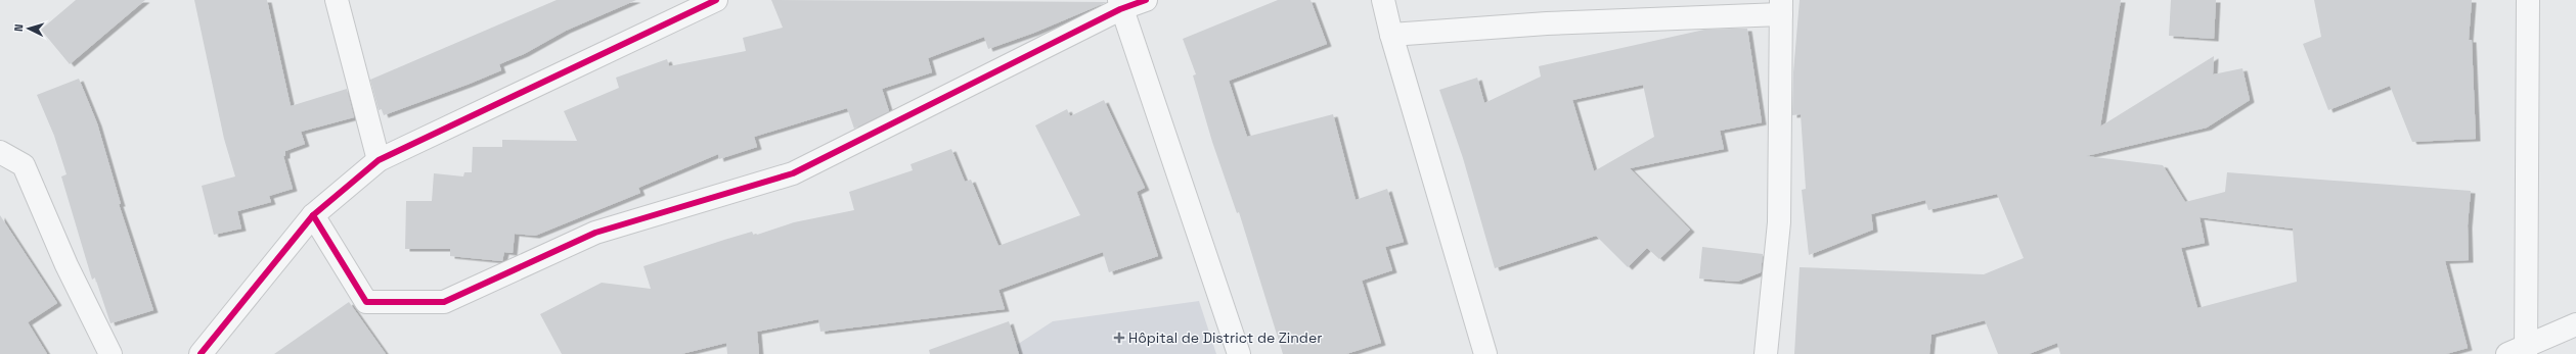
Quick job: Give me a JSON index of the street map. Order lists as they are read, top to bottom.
{
  "places": {
    "health": ["Hôpital de District de Zinder"]
  },
  "north": "left"
}
